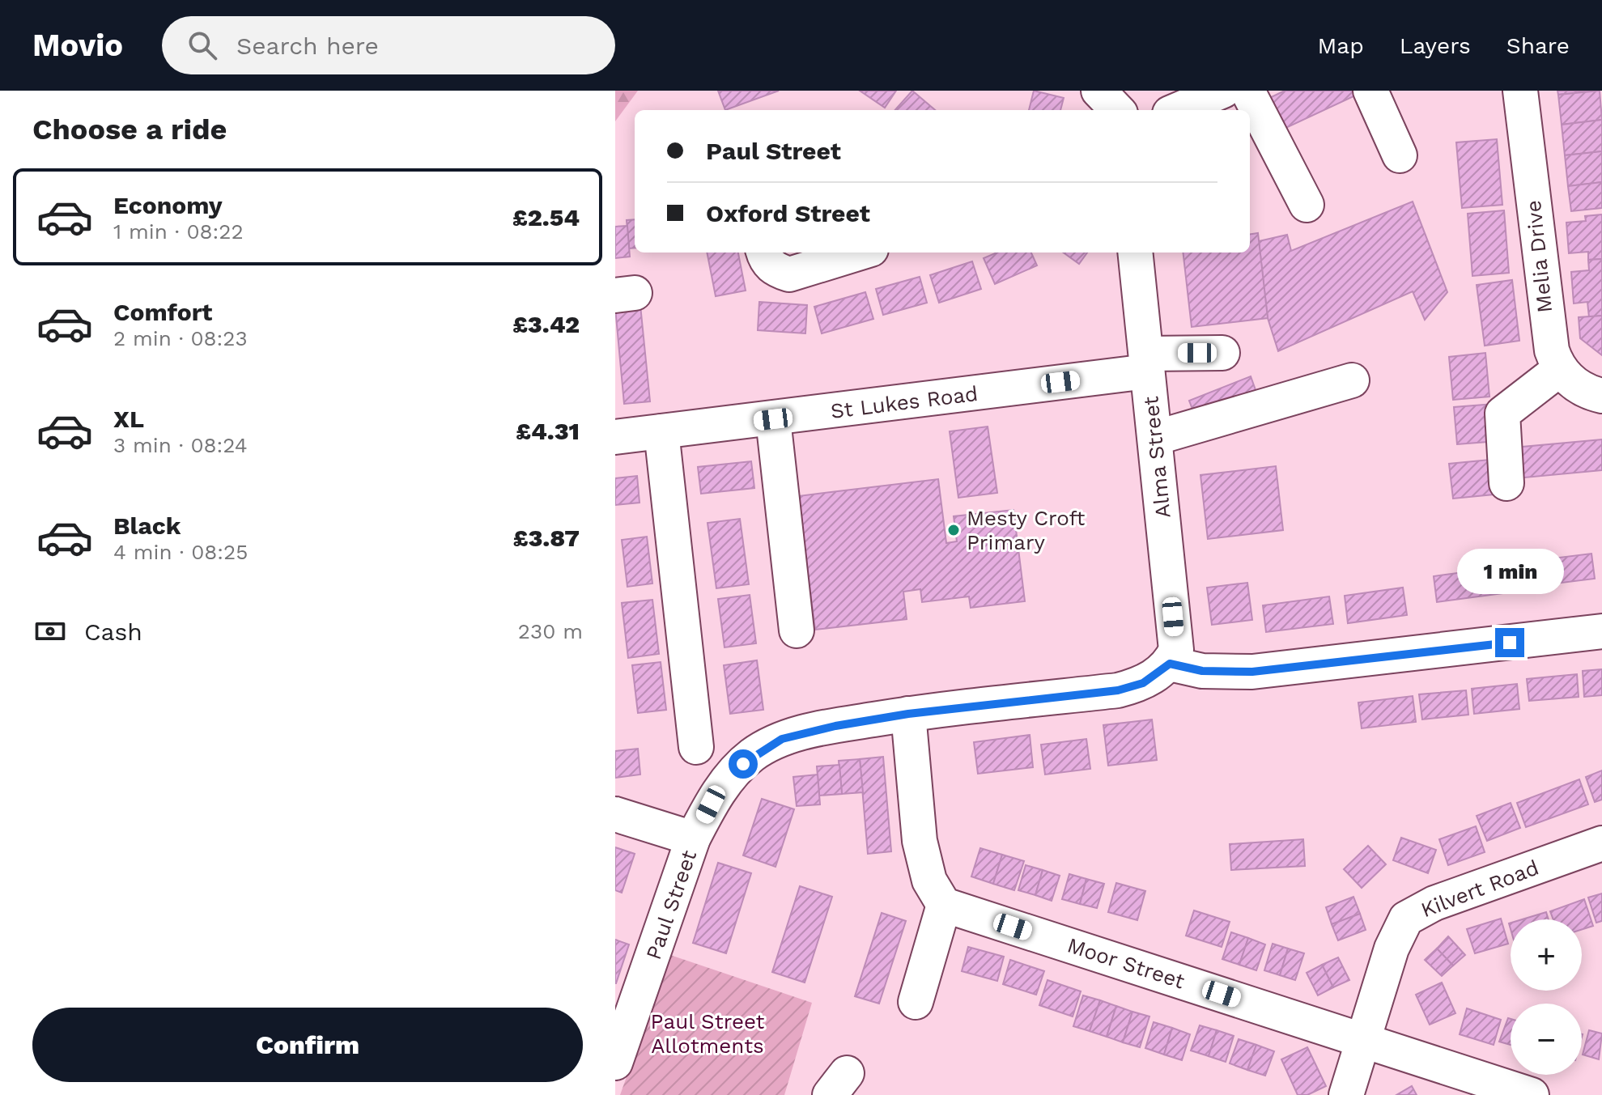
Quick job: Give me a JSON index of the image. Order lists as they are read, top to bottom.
{
  "streets": {
    "street": [
      "Melia Drive",
      "St Lukes Road",
      "Alma Street",
      "Kilvert Road",
      "Paul Street",
      "Moor Street"
    ]
  },
  "crossings": [
    ["St Lukes Road", "Alma Street"],
    ["Alma Street", "Paul Street"],
    ["Kilvert Road", "Moor Street"]
  ],
  "parks": ["Paul Street Allotments"],
  "places": ["Mesty Croft Primary"],
  "page": {
    "header": "Movio",
    "search": "Search here",
    "nav": ["Map", "Layers", "Share"],
    "heading": "Choose a ride",
    "banner": ["Paul Street", "Oxford Street"],
    "list": [
      {
        "name": "Economy",
        "note": "1 min · 08:22",
        "value": "£2.54"
      },
      {
        "name": "Comfort",
        "note": "2 min · 08:23",
        "value": "£3.42"
      },
      {
        "name": "XL",
        "note": "3 min · 08:24",
        "value": "£4.31"
      },
      {
        "name": "Black",
        "note": "4 min · 08:25",
        "value": "£3.87"
      }
    ],
    "bubble": "1 min",
    "pay": ["Cash", "230 m"],
    "map_buttons": ["+", "−"],
    "buttons": "Confirm"
  }
}
